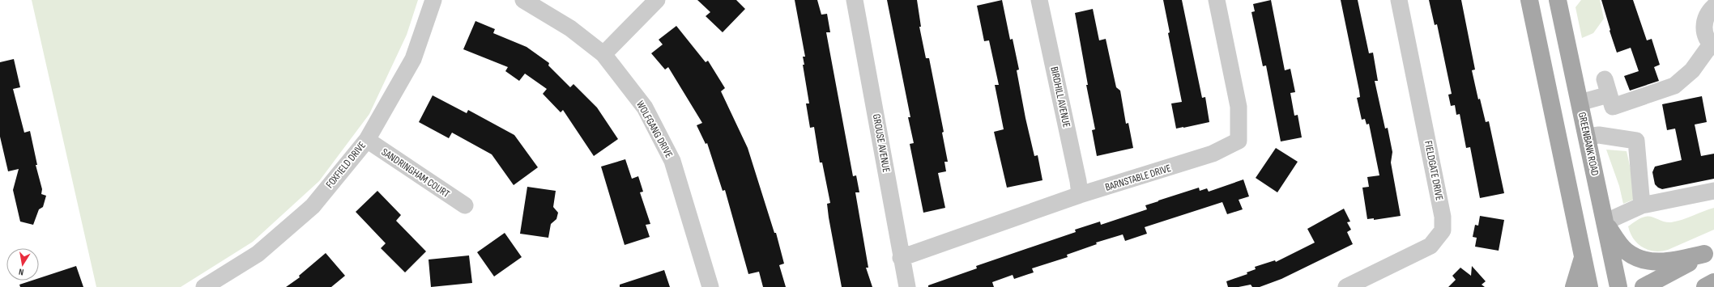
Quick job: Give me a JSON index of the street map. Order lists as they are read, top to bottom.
{
  "streets": {
    "main road": ["GREENBANK ROAD"],
    "street": [
      "BIRDHILL AVENUE",
      "WOLFGANG DRIVE",
      "GROUSE AVENUE",
      "FOXFIELD DRIVE",
      "FIELDGATE DRIVE",
      "SANDRINGHAM COURT",
      "BARNSTABLE DRIVE"
    ]
  },
  "crossings": [
    ["BIRDHILL AVENUE", "BARNSTABLE DRIVE"],
    ["GROUSE AVENUE", "BARNSTABLE DRIVE"],
    ["FOXFIELD DRIVE", "SANDRINGHAM COURT"]
  ],
  "north": "bottom"
}
